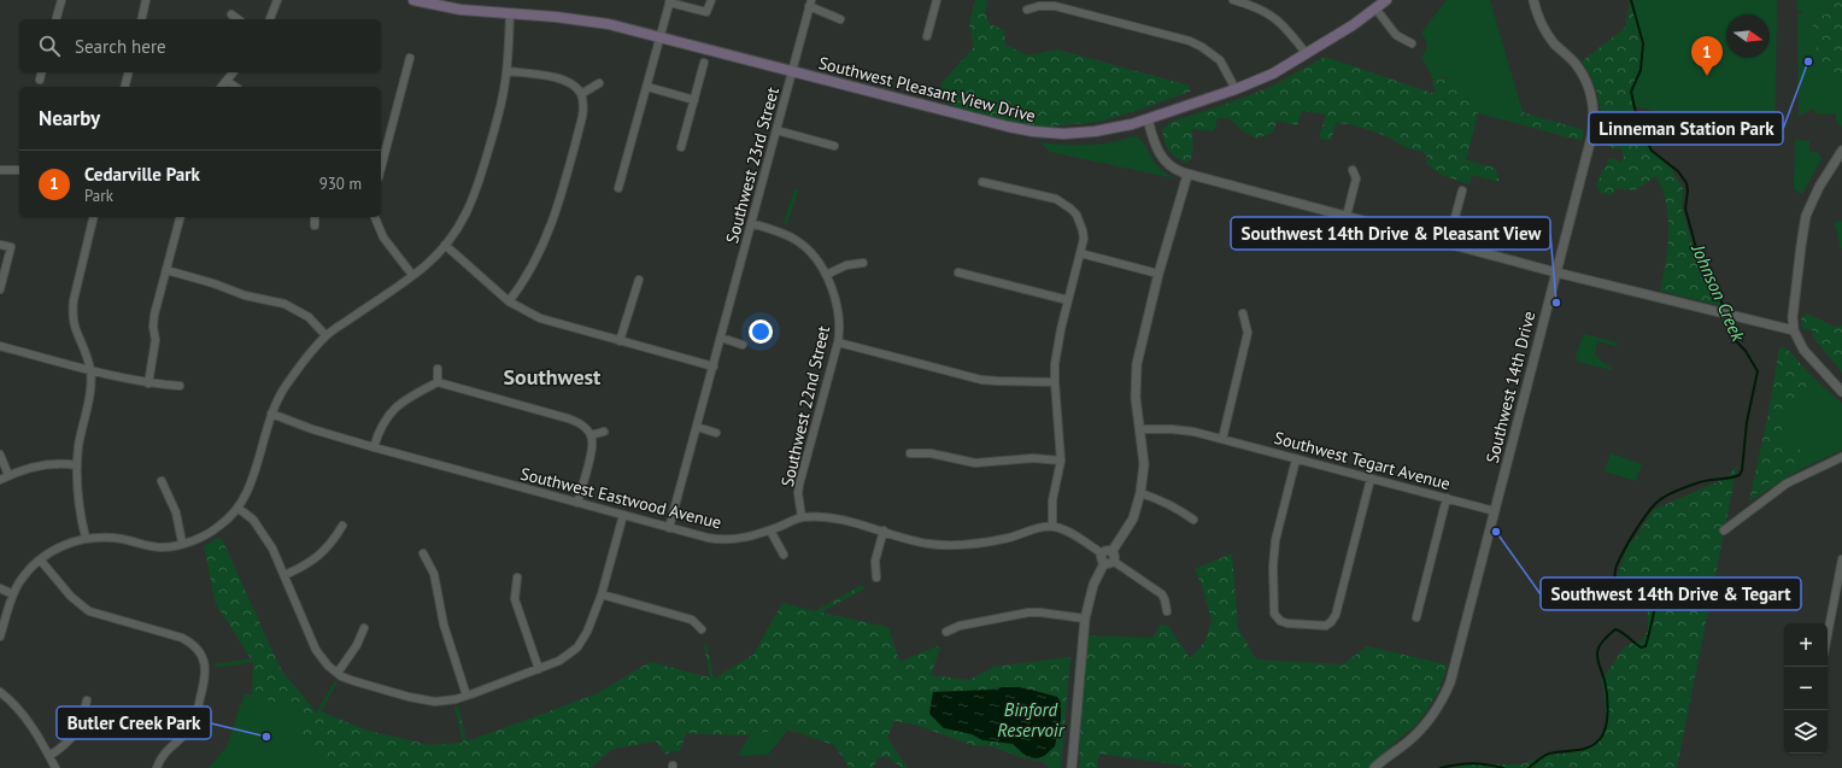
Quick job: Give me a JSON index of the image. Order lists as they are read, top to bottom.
{
  "streets": {
    "main road": ["Southwest Pleasant View Drive"],
    "street": [
      "Southwest 23rd Street",
      "Southwest 14th Drive",
      "Southwest 22nd Street",
      "Southwest Tegart Avenue",
      "Southwest Eastwood Avenue"
    ]
  },
  "crossings": [
    ["Southwest Pleasant View Drive", "Southwest 23rd Street"],
    ["Southwest 23rd Street", "Southwest 22nd Street"],
    ["Southwest 23rd Street", "Southwest Eastwood Avenue"],
    ["Southwest 14th Drive", "Southwest Tegart Avenue"],
    ["Southwest 22nd Street", "Southwest Eastwood Avenue"]
  ],
  "districts": ["Southwest"],
  "water": ["Johnson Creek", "Binford Reservoir"],
  "places": [
    "Linneman Station Park",
    "Southwest 14th Drive & Pleasant View",
    "Southwest 14th Drive & Tegart",
    "Butler Creek Park"
  ],
  "north": "right",
  "page": {
    "search": "Search here",
    "pins": "1",
    "heading": "Nearby",
    "list": [
      {
        "mark": "1",
        "name": "Cedarville Park",
        "note": "Park",
        "value": "930 m"
      }
    ],
    "map_buttons": ["+", "−"]
  }
}
